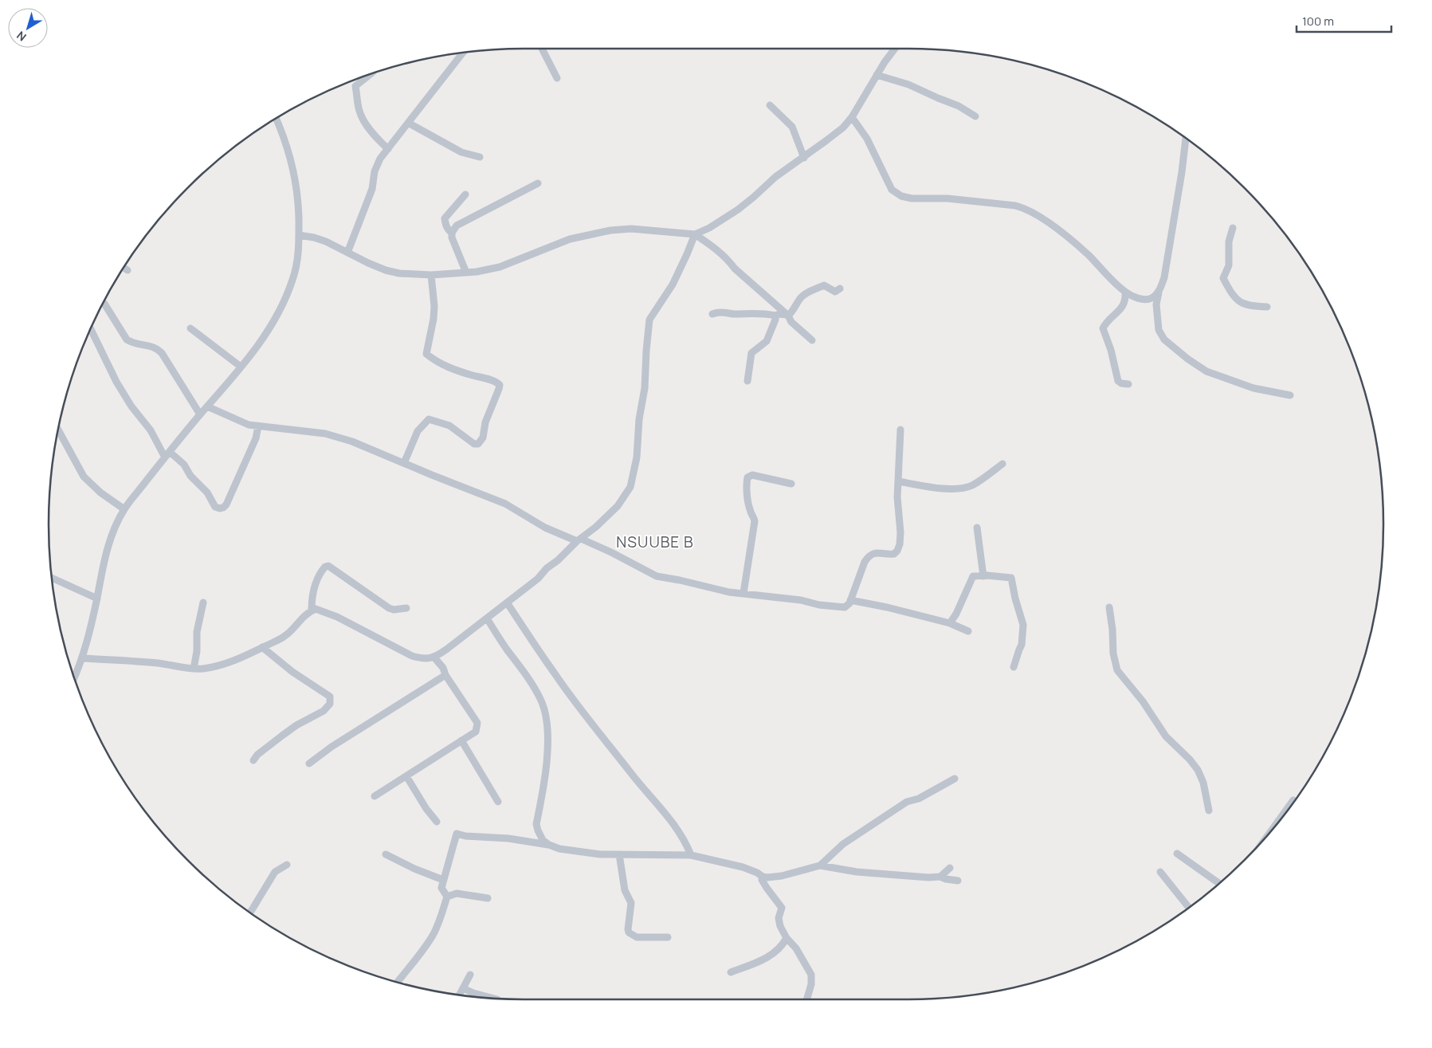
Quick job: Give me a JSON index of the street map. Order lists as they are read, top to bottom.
{
  "districts": ["NSUUBE B"],
  "scale_bar": "100 m",
  "north": "bottom left"
}
